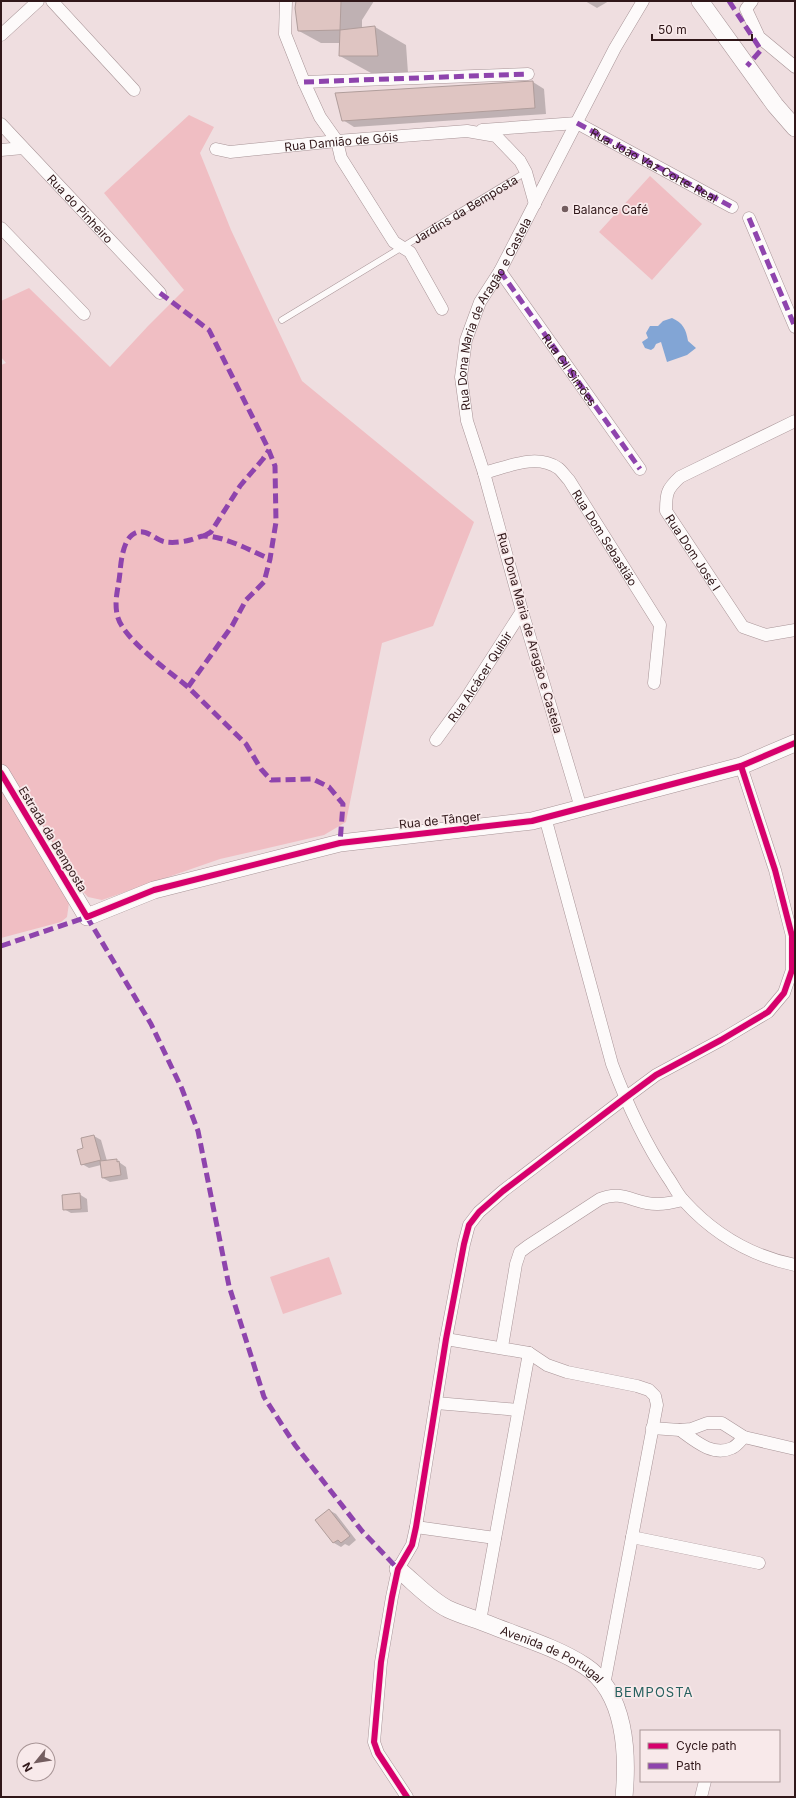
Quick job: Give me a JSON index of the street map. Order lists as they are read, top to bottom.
{
  "streets": {
    "street": [
      "Rua Damião de Góis",
      "Rua João Vaz Corte-Real",
      "Rua do Pinheiro",
      "Jardins da Bemposta",
      "Rua Dona Maria de Aragão e Castela",
      "Rua Gil Simões",
      "Rua Dom Sebastião",
      "Rua Dom José I",
      "Rua Alcácer Quibir",
      "Rua de Tânger",
      "Estrada da Bemposta",
      "Avenida de Portugal"
    ]
  },
  "crossings": [
    ["Rua Damião de Góis", "Rua João Vaz Corte-Real"],
    ["Rua Damião de Góis", "Jardins da Bemposta"],
    ["Rua Damião de Góis", "Rua Dona Maria de Aragão e Castela"],
    ["Rua João Vaz Corte-Real", "Rua Dona Maria de Aragão e Castela"],
    ["Rua Dona Maria de Aragão e Castela", "Rua Gil Simões"],
    ["Rua Dona Maria de Aragão e Castela", "Rua Dom Sebastião"],
    ["Rua Dona Maria de Aragão e Castela", "Rua Alcácer Quibir"],
    ["Rua Dona Maria de Aragão e Castela", "Rua de Tânger"],
    ["Rua de Tânger", "Estrada da Bemposta"]
  ],
  "districts": ["BEMPOSTA"],
  "places": ["Balance Café"],
  "legend": ["Cycle path", "Path"],
  "scale_bar": "50 m",
  "north": "bottom left"
}
